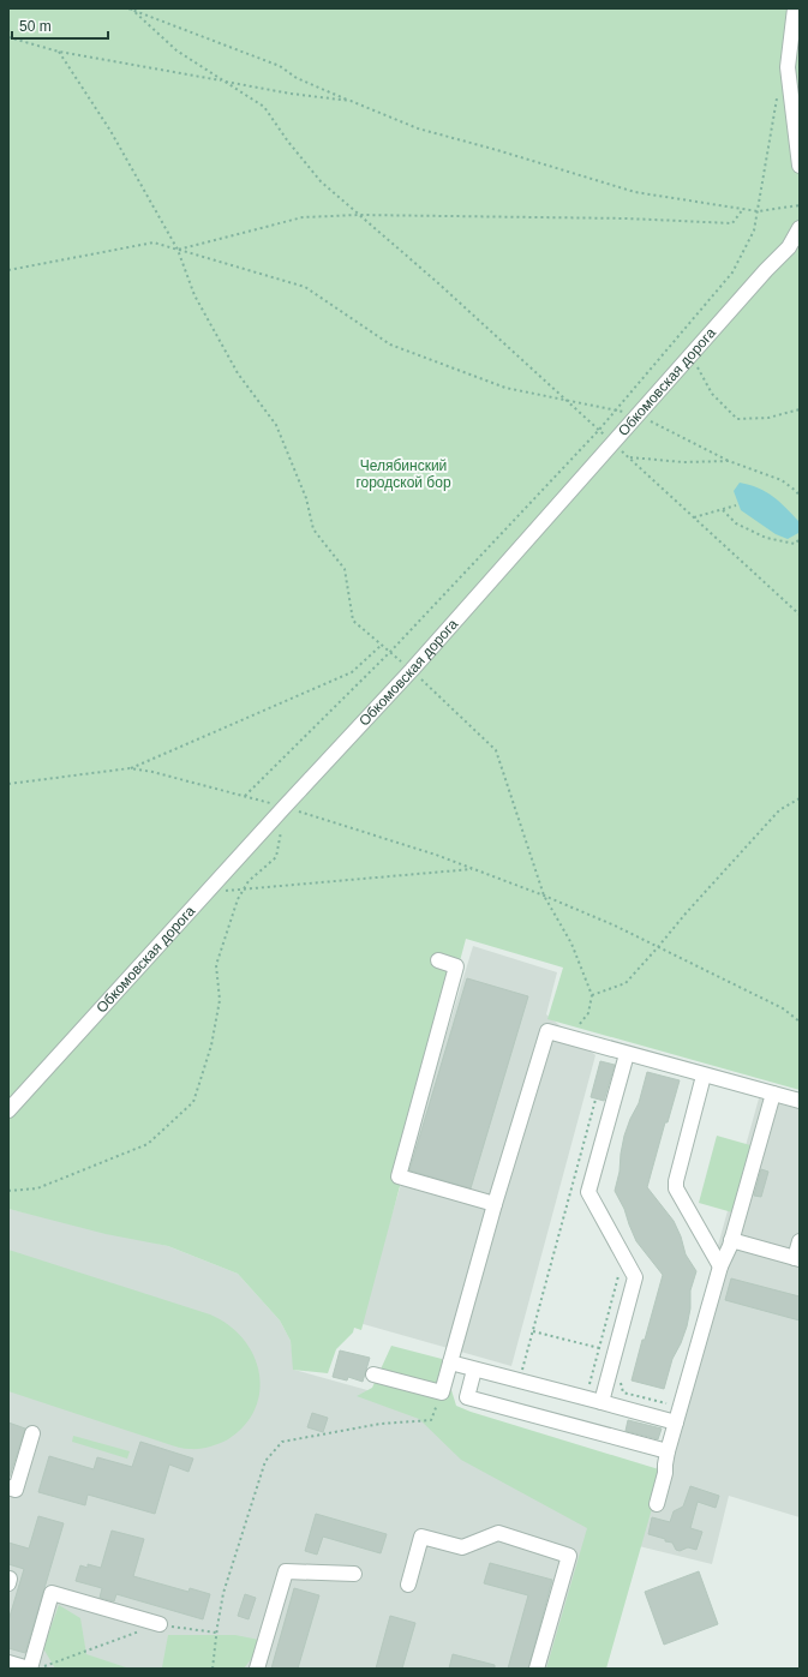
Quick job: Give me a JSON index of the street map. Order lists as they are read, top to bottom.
{
  "streets": {
    "lane": ["Обкомовская дорога"]
  },
  "parks": ["Челябинский городской бор"],
  "scale_bar": "50 m"
}
